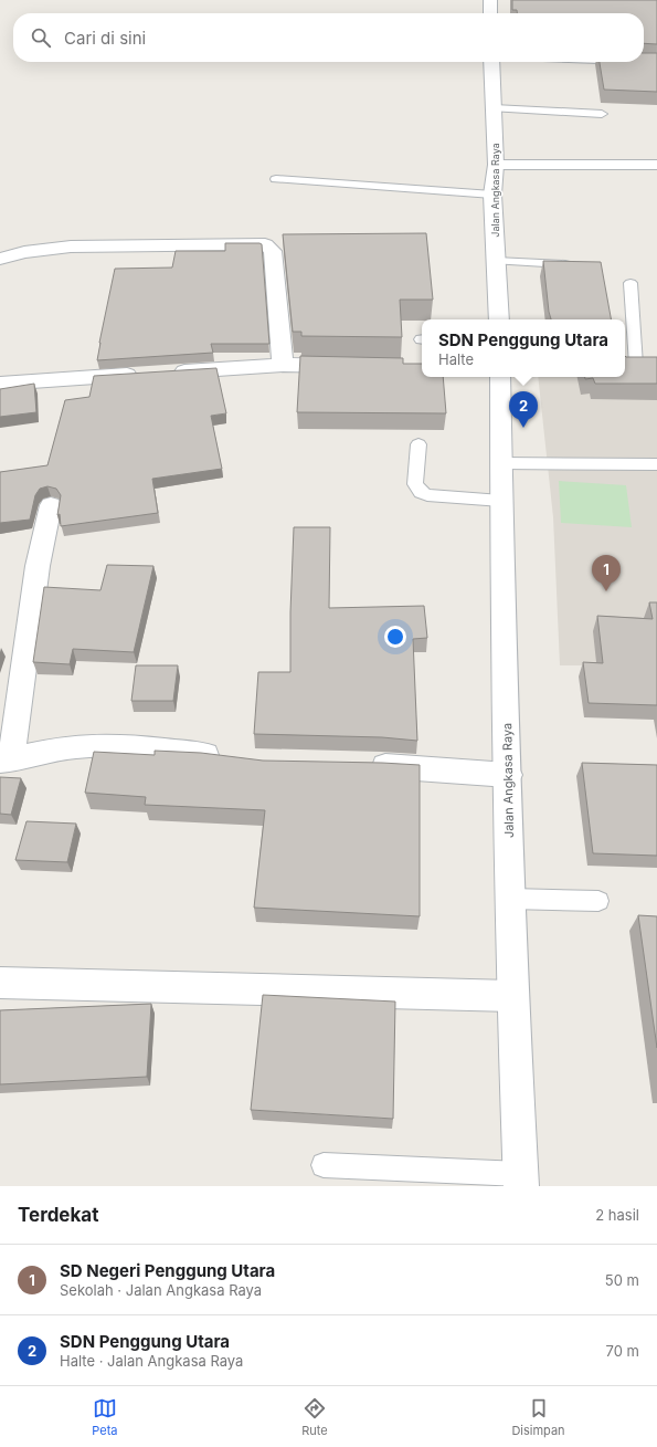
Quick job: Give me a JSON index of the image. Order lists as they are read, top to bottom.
{
  "streets": {
    "street": ["Jalan Angkasa Raya"]
  },
  "page": {
    "search": "Cari di sini",
    "popup": ["SDN Penggung Utara", "Halte"],
    "pins": ["2", "1"],
    "heading": ["Terdekat", "2 hasil"],
    "list": [
      {
        "mark": "1",
        "name": "SD Negeri Penggung Utara",
        "note": "Sekolah · Jalan Angkasa Raya",
        "value": "50 m"
      },
      {
        "mark": "2",
        "name": "SDN Penggung Utara",
        "note": "Halte · Jalan Angkasa Raya",
        "value": "70 m"
      }
    ],
    "nav": ["Peta", "Rute", "Disimpan"]
  }
}
